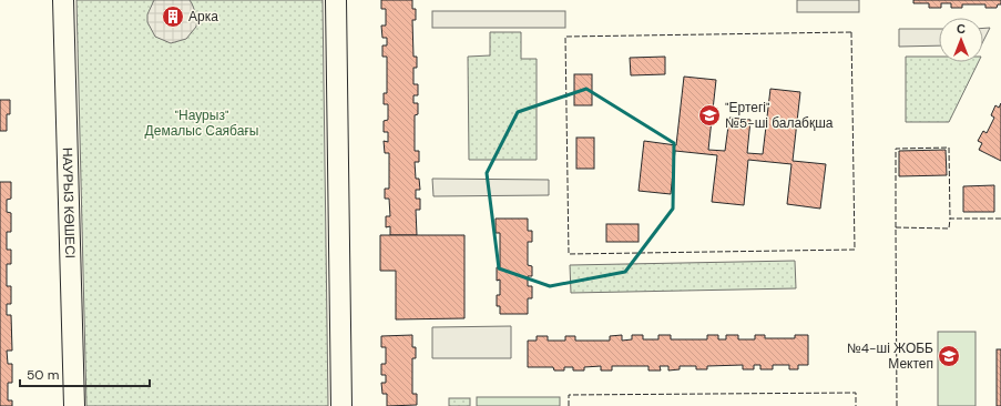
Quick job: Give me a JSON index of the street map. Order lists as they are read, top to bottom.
{
  "streets": {
    "street": ["НАУРЫЗ КӨШЕСІ"]
  },
  "parks": ["\"Наурыз\" Демалыс Саябағы"],
  "places": {
    "building": ["Арка"],
    "school or university": ["\"Ертегі\" №5-ші балабқша", "№4-ші ЖОББ Мектеп"]
  },
  "scale_bar": "50 m",
  "north": "top"
}
